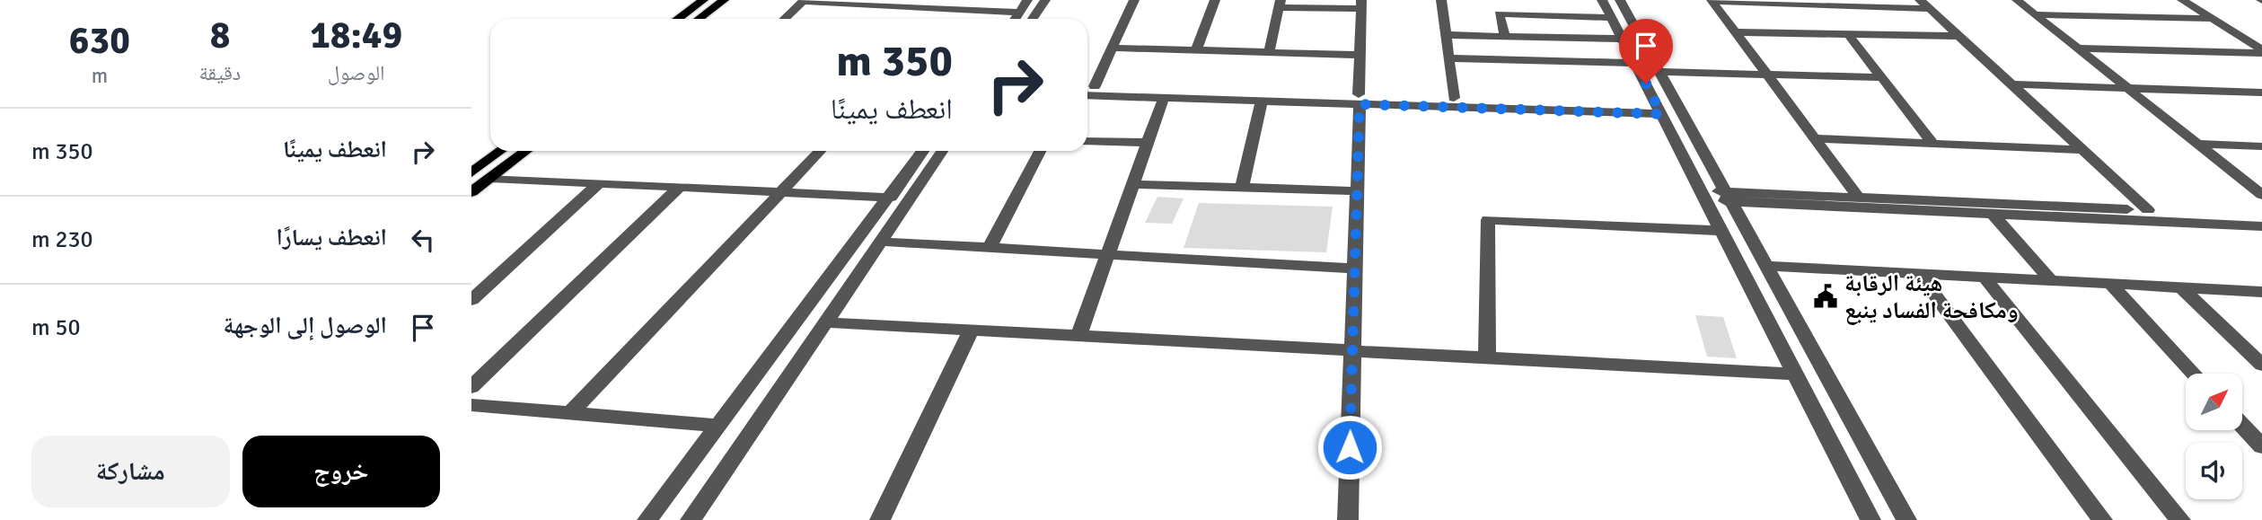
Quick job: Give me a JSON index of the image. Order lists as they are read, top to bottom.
{
  "places": {
    "public building": ["هيئة الرقابة ومكافحة الفساد ينبع"]
  },
  "north": "top right",
  "page": {
    "eta": [
      "18:49",
      "الوصول",
      "8",
      "دقيقة",
      "630",
      "m"
    ],
    "turn": ["350 m", "انعطف يمينًا"],
    "list": [
      {
        "name": "انعطف يمينًا",
        "value": "350 m"
      },
      {
        "name": "انعطف يسارًا",
        "value": "230 m"
      },
      {
        "name": "الوصول إلى الوجهة",
        "value": "50 m"
      }
    ],
    "buttons": ["خروج", "مشاركة"]
  }
}
